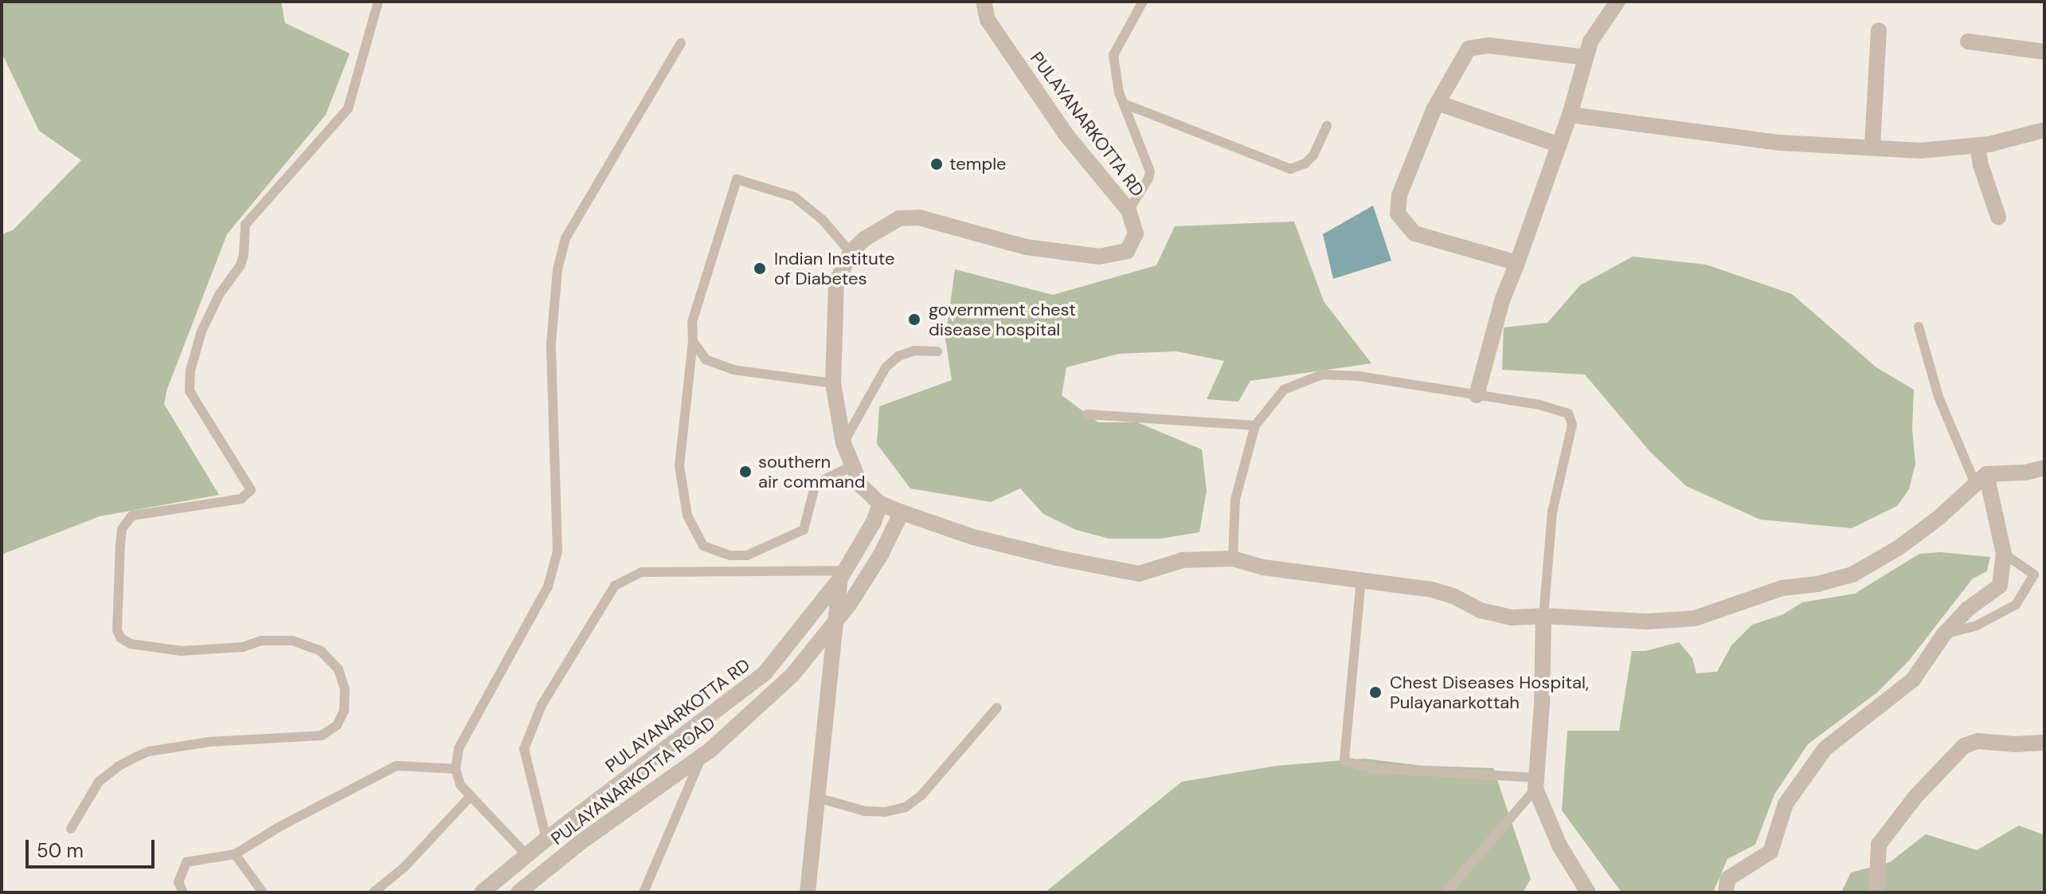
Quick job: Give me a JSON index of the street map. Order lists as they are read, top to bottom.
{
  "streets": {
    "street": ["PULAYANARKOTTA RD", "PULAYANARKOTTA ROAD"]
  },
  "crossings": [
    ["PULAYANARKOTTA RD", "PULAYANARKOTTA ROAD"]
  ],
  "places": [
    "temple",
    "Indian Institute of Diabetes",
    "government chest disease hospital",
    "southern air command",
    "Chest Diseases Hospital, Pulayanarkottah"
  ],
  "scale_bar": "50 m"
}
